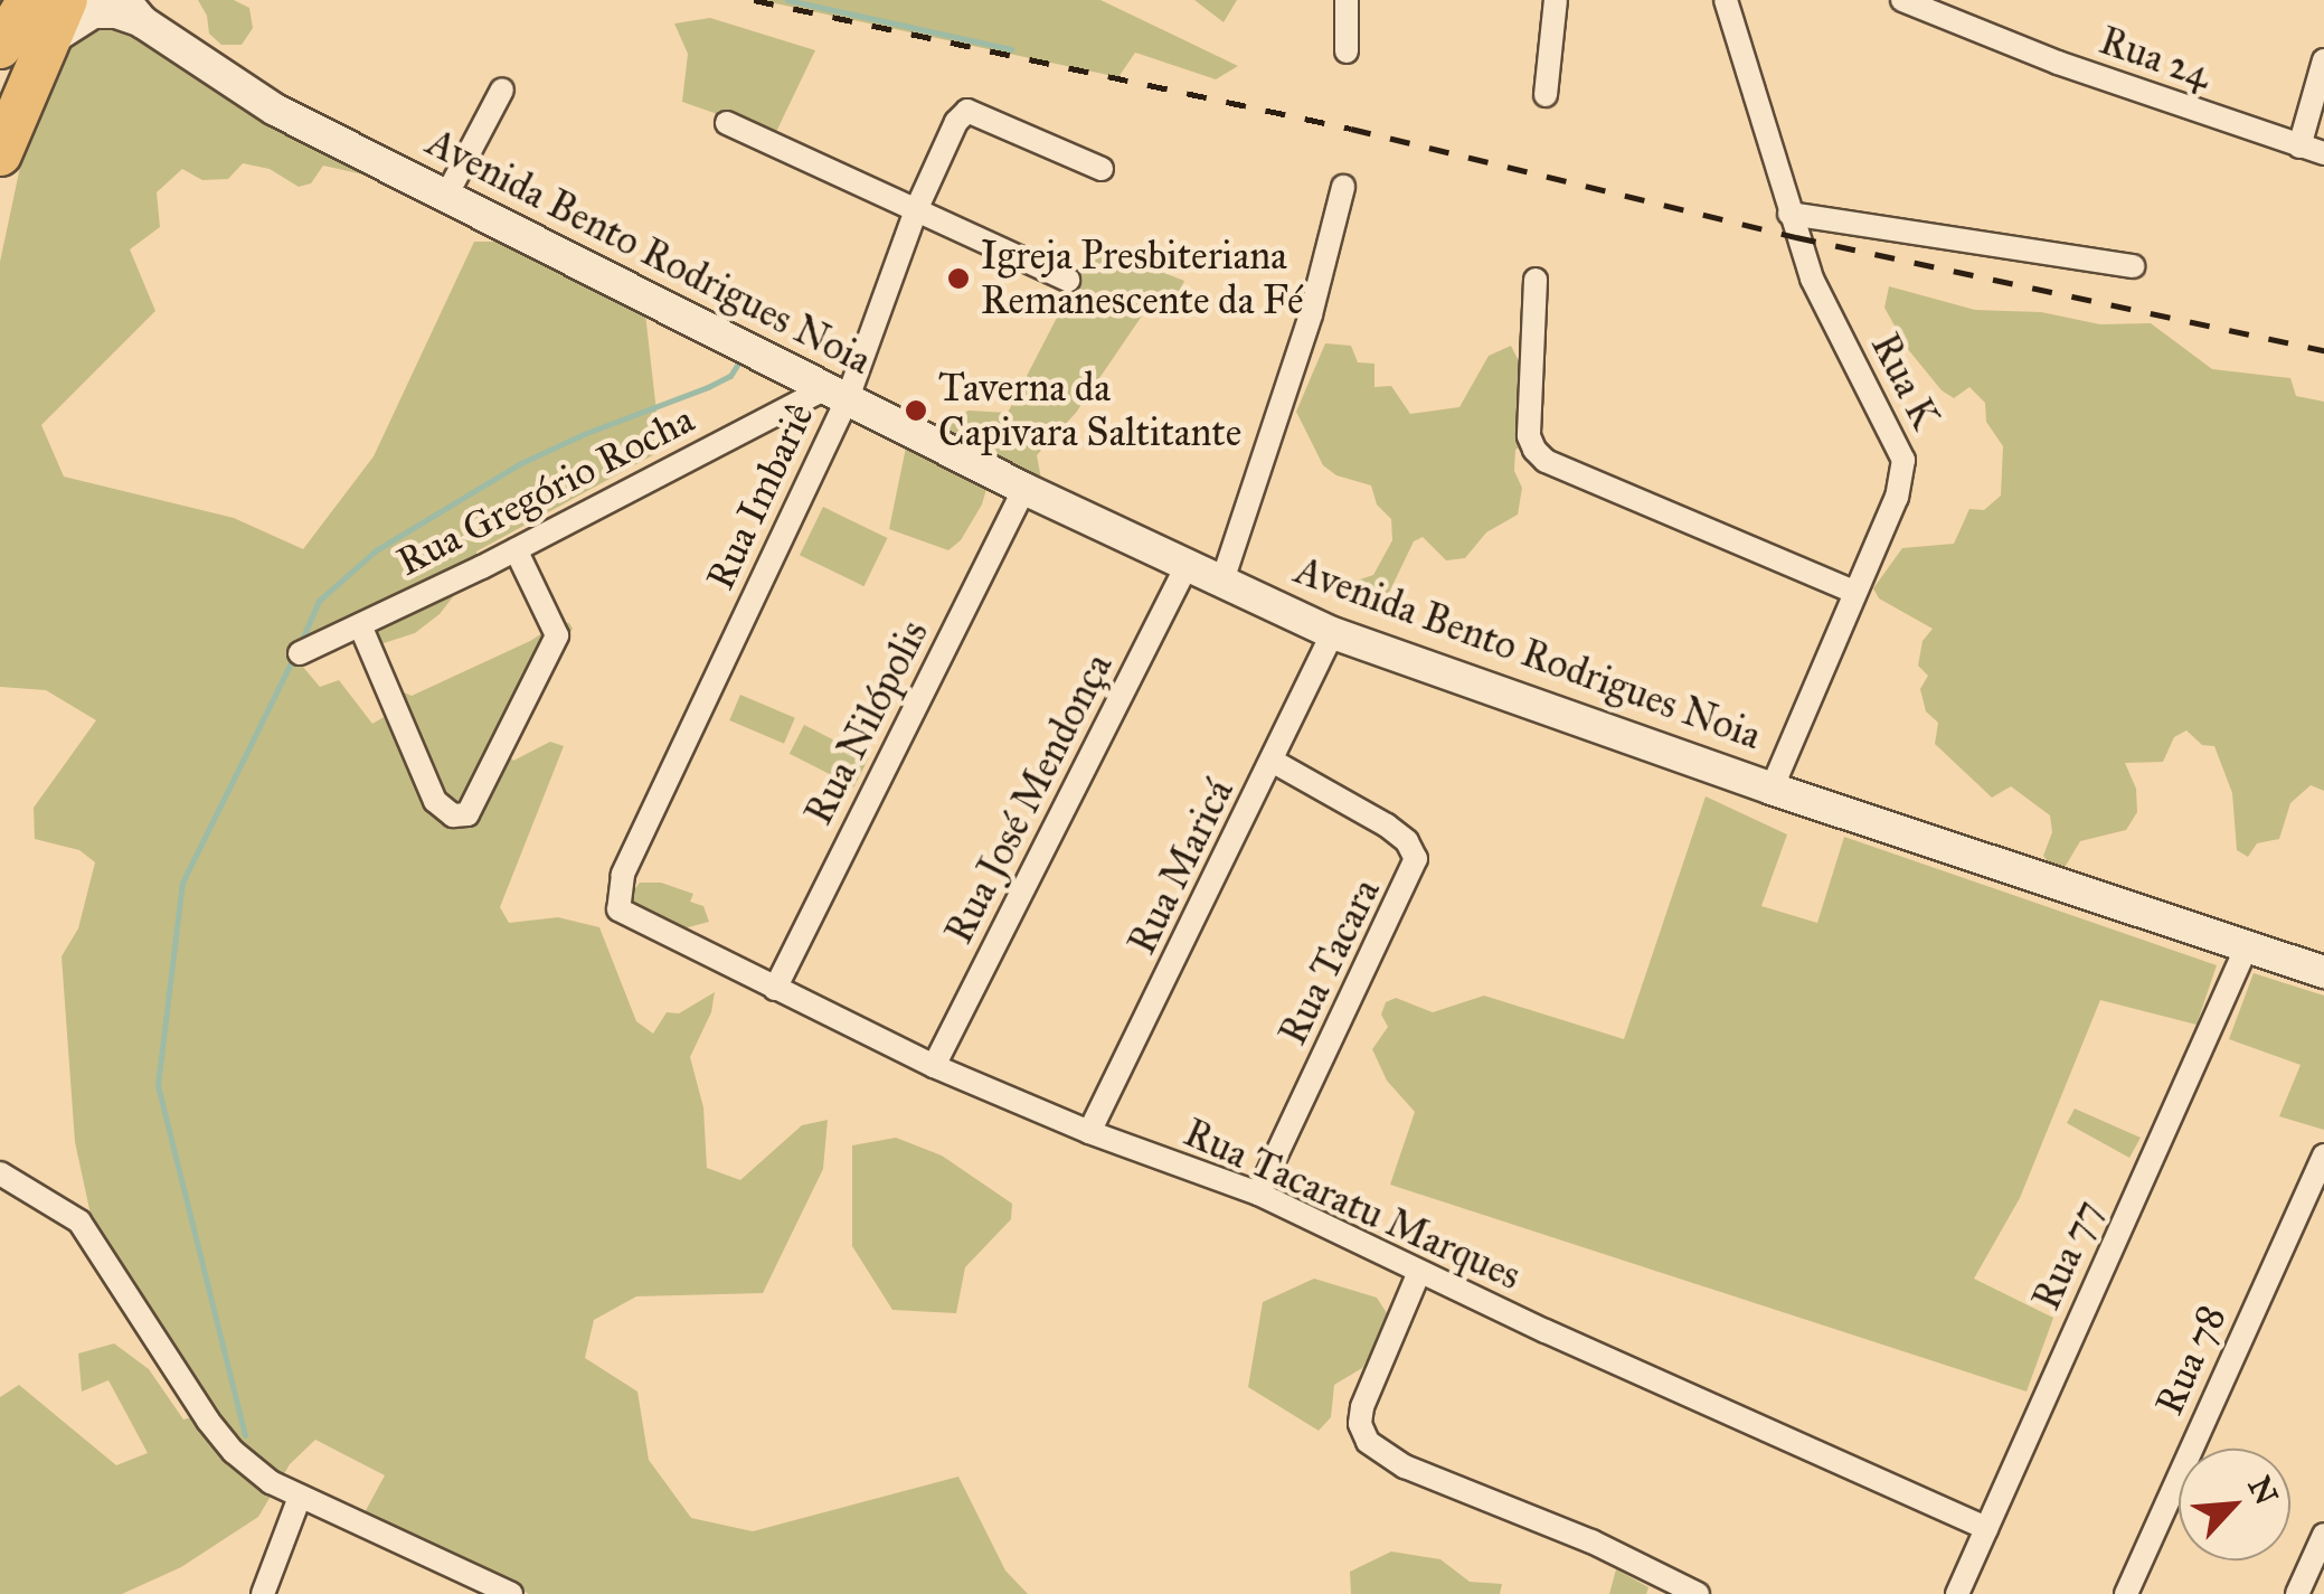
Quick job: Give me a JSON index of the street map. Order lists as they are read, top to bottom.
{
  "streets": {
    "street": [
      "Rua 24",
      "Avenida Bento Rodrigues Noia",
      "Rua K",
      "Rua Gregório Rocha",
      "Rua Imbariê",
      "Rua Nilópolis",
      "Rua José Mendonça",
      "Rua Maricá",
      "Rua Tacara",
      "Rua Tacaratu Marques",
      "Rua 77",
      "Rua 78"
    ]
  },
  "crossings": [
    ["Avenida Bento Rodrigues Noia", "Rua K"],
    ["Avenida Bento Rodrigues Noia", "Rua Gregório Rocha"],
    ["Avenida Bento Rodrigues Noia", "Rua Imbariê"],
    ["Avenida Bento Rodrigues Noia", "Rua Nilópolis"],
    ["Avenida Bento Rodrigues Noia", "Rua José Mendonça"],
    ["Avenida Bento Rodrigues Noia", "Rua Maricá"],
    ["Avenida Bento Rodrigues Noia", "Rua 77"],
    ["Rua Gregório Rocha", "Rua Imbariê"],
    ["Rua Imbariê", "Rua Tacaratu Marques"],
    ["Rua Nilópolis", "Rua Tacaratu Marques"],
    ["Rua José Mendonça", "Rua Tacaratu Marques"],
    ["Rua Maricá", "Rua Tacara"],
    ["Rua Maricá", "Rua Tacaratu Marques"],
    ["Rua Tacara", "Rua Tacaratu Marques"],
    ["Rua Tacaratu Marques", "Rua 77"]
  ],
  "places": ["Igreja Presbiteriana Remanescente da Fé", "Taverna da Capivara Saltitante"],
  "north": "top right"
}
